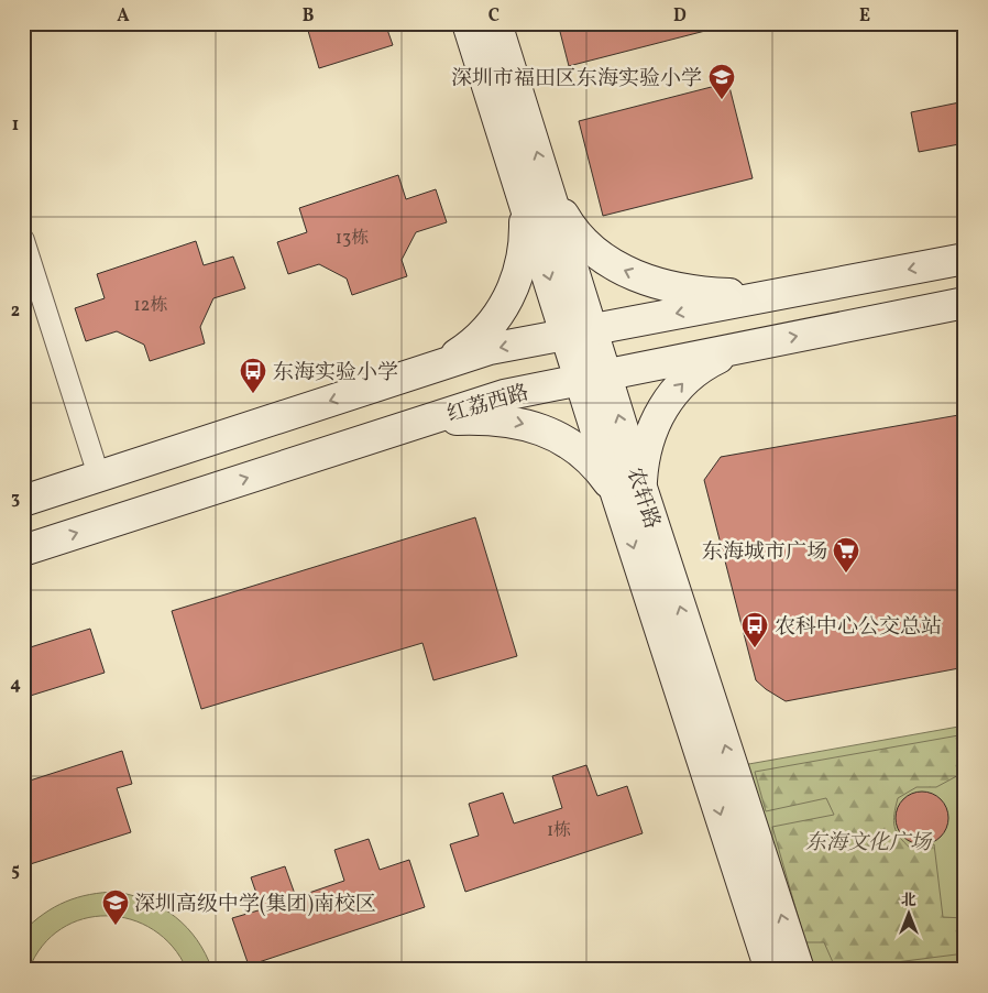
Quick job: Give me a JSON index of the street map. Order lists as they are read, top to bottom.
{
  "streets": {
    "main road": ["红荔西路", "农轩路"]
  },
  "crossings": [
    ["红荔西路", "农轩路"]
  ],
  "parks": ["东海文化广场"],
  "places": {
    "school or university": ["深圳市福田区东海实验小学", "深圳高级中学(集团)南校区"],
    "bus stop": ["东海实验小学", "农科中心公交总站"],
    "supermarket": ["东海城市广场"]
  },
  "house_numbers": ["13栋", "12栋", "1栋"],
  "north": "top",
  "grid": {
    "columns": [
      "A",
      "B",
      "C",
      "D",
      "E"
    ],
    "rows": [
      "1",
      "2",
      "3",
      "4",
      "5"
    ]
  }
}
